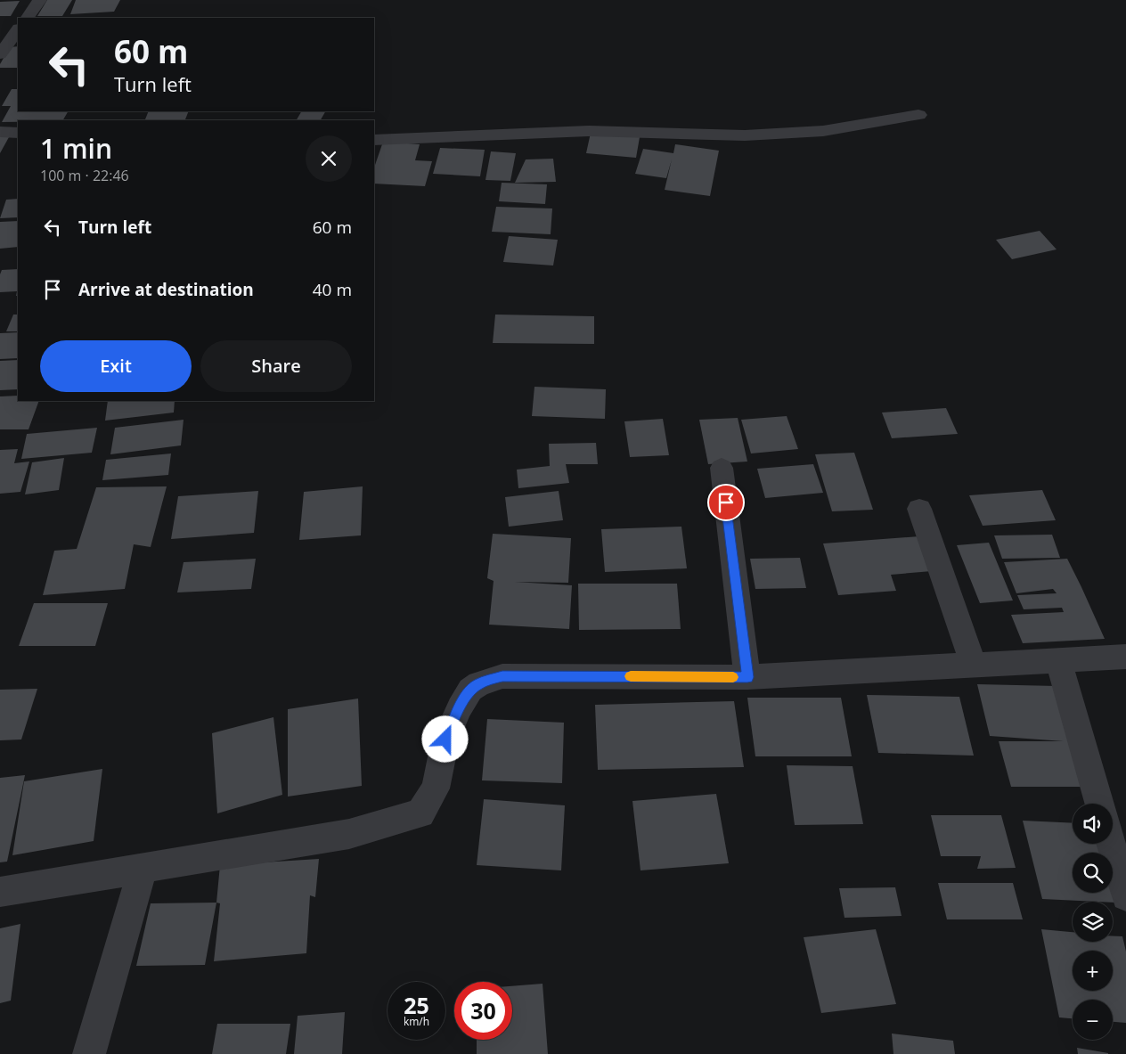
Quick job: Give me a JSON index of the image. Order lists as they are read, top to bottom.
{
  "page": {
    "turn": ["60 m", "Turn left"],
    "heading": ["1 min", "100 m · 22:46"],
    "list": [
      {
        "name": "Turn left",
        "value": "60 m"
      },
      {
        "name": "Arrive at destination",
        "value": "40 m"
      }
    ],
    "buttons": ["Exit", "Share"],
    "map_buttons": ["+", "−"],
    "speed": "25 km/h",
    "limit": "30"
  }
}
